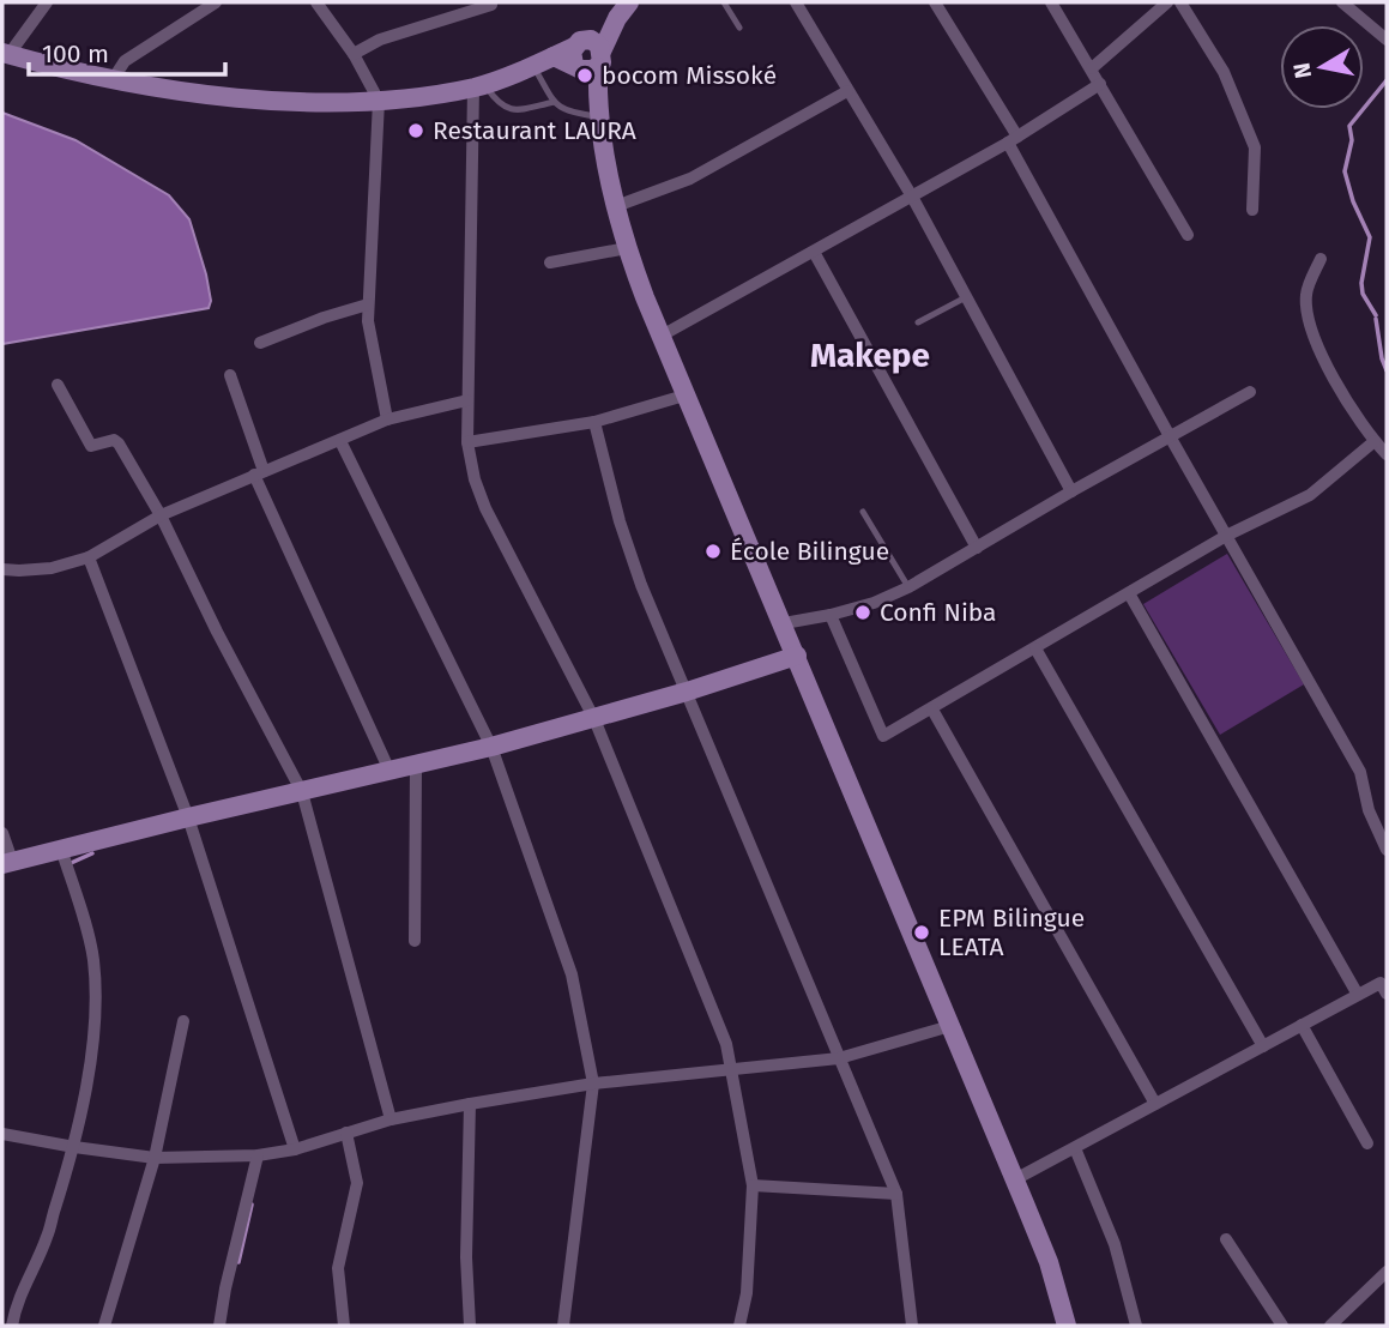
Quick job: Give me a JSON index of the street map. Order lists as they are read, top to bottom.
{
  "districts": ["Makepe"],
  "places": [
    "bocom Missoké",
    "Restaurant LAURA",
    "École Bilingue",
    "Confi Niba",
    "EPM Bilingue LEATA"
  ],
  "scale_bar": "100 m",
  "north": "left"
}
